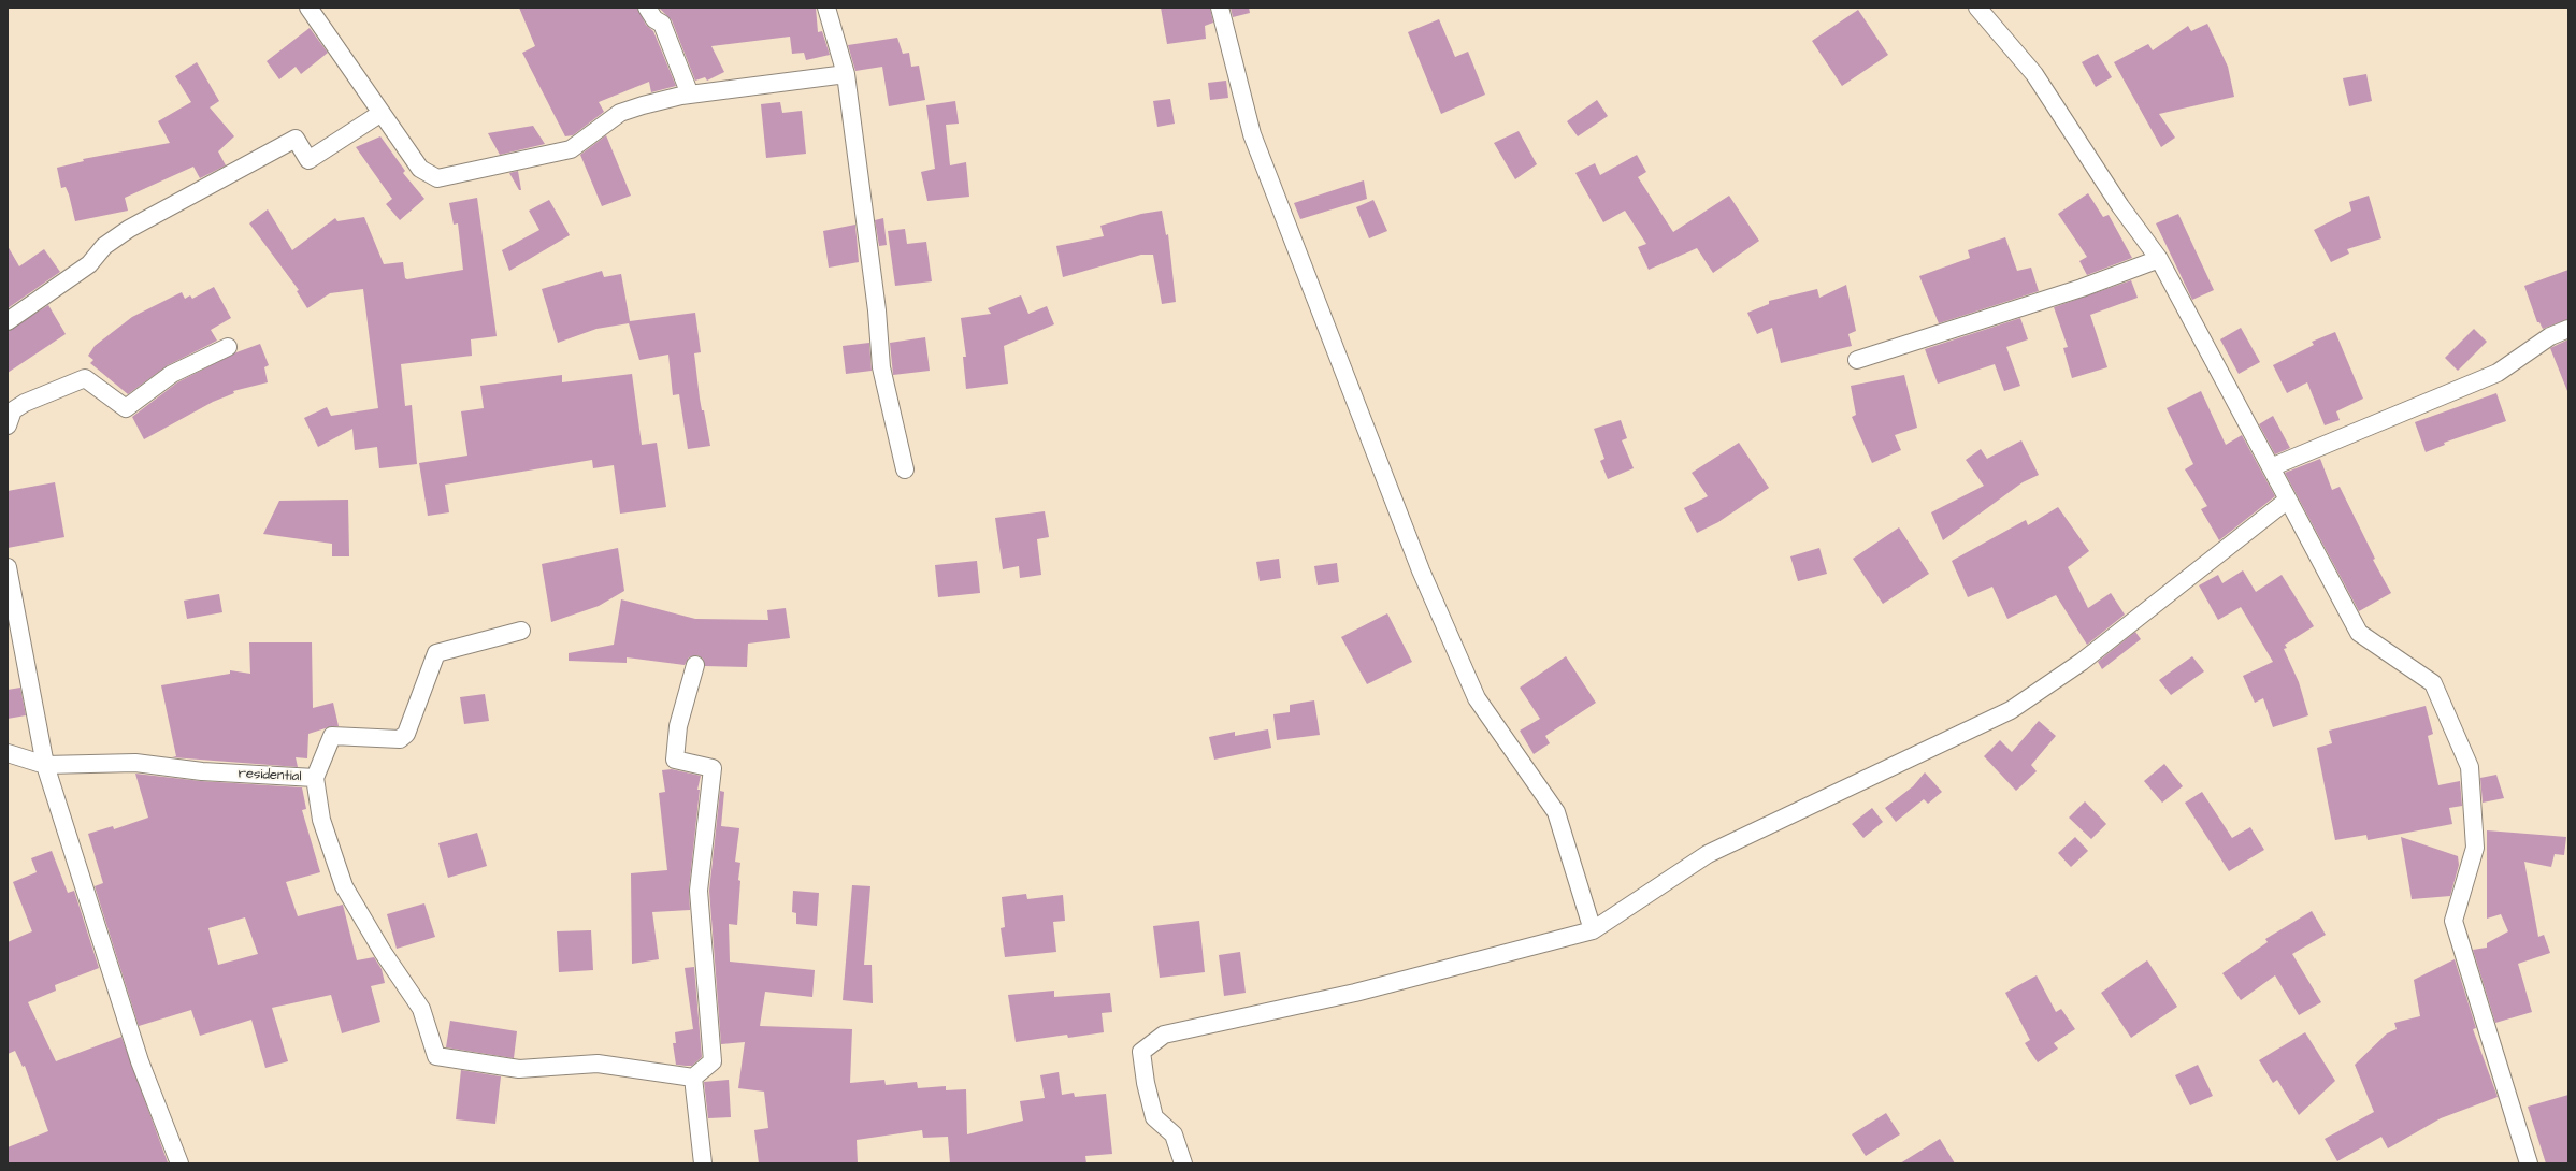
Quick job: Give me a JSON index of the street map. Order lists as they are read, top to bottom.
{
  "streets": {
    "street": ["residential"]
  }
}
